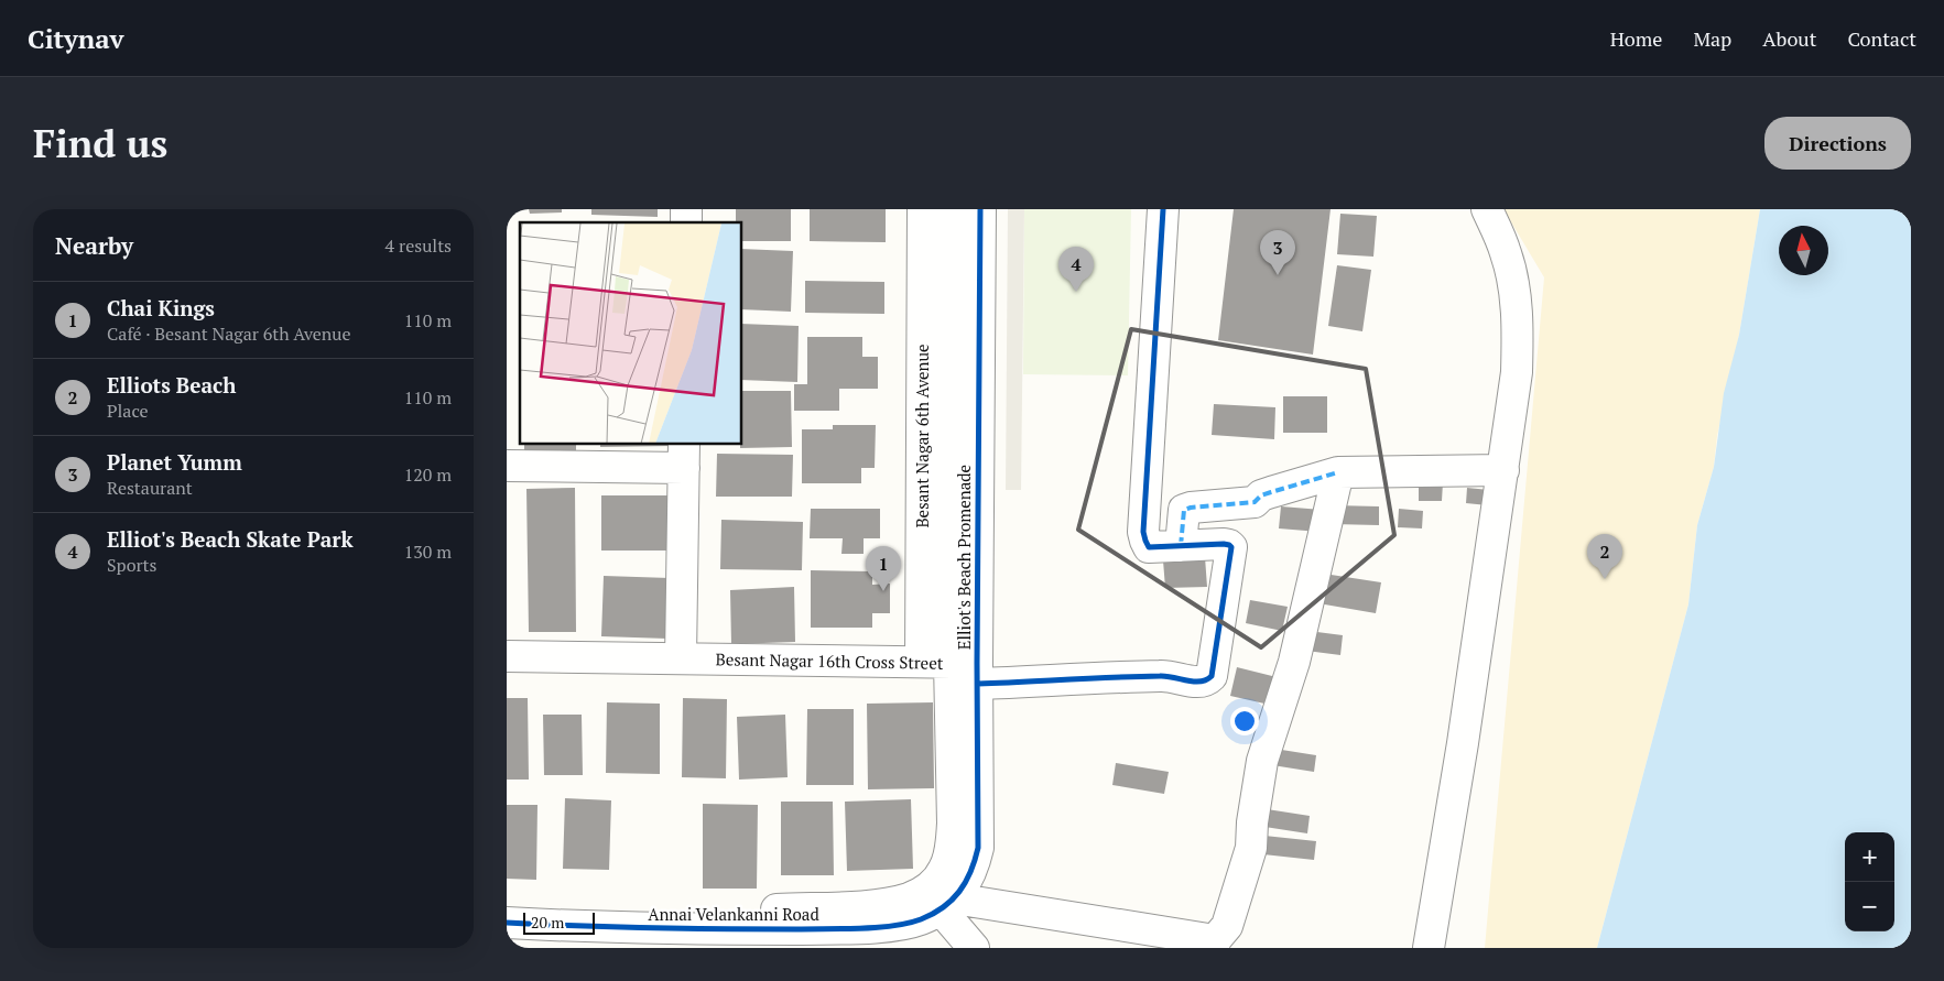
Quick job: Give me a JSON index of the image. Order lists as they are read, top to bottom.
{
  "streets": {
    "street": [
      "Besant Nagar 6th Avenue",
      "Elliot's Beach Promenade",
      "Besant Nagar 16th Cross Street",
      "Annai Velankanni Road"
    ]
  },
  "crossings": [
    ["Besant Nagar 6th Avenue", "Besant Nagar 16th Cross Street"],
    ["Elliot's Beach Promenade", "Besant Nagar 16th Cross Street"],
    ["Elliot's Beach Promenade", "Annai Velankanni Road"]
  ],
  "scale_bar": "20 m",
  "north": "top",
  "page": {
    "header": "Citynav",
    "nav": [
      "Home",
      "Map",
      "About",
      "Contact"
    ],
    "buttons": "Directions",
    "title": "Find us",
    "heading": ["Nearby", "4 results"],
    "pins": [
      "3",
      "4",
      "2",
      "1"
    ],
    "list": [
      {
        "mark": "1",
        "name": "Chai Kings",
        "note": "Café · Besant Nagar 6th Avenue",
        "value": "110 m"
      },
      {
        "mark": "2",
        "name": "Elliots Beach",
        "note": "Place",
        "value": "110 m"
      },
      {
        "mark": "3",
        "name": "Planet Yumm",
        "note": "Restaurant",
        "value": "120 m"
      },
      {
        "mark": "4",
        "name": "Elliot's Beach Skate Park",
        "note": "Sports",
        "value": "130 m"
      }
    ],
    "map_buttons": ["+", "−"],
    "scale": "20 m"
  }
}
